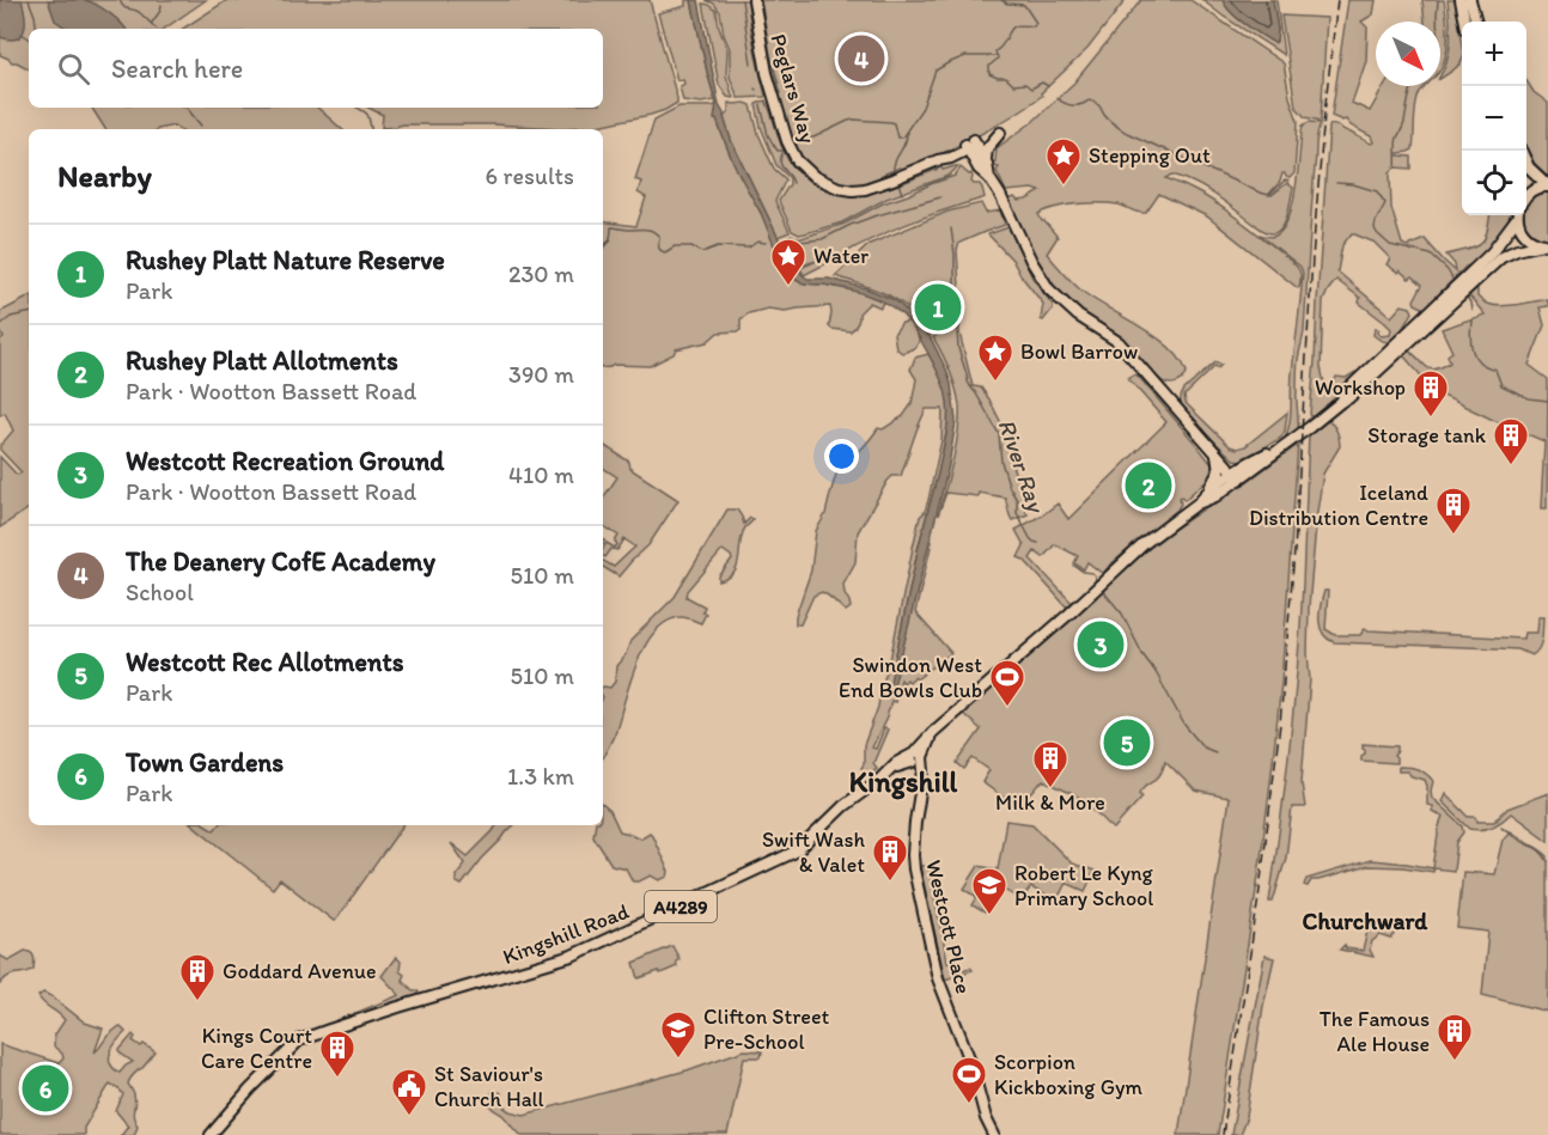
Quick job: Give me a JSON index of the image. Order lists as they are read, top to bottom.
{
  "streets": {
    "main road": [
      "Peglars Way",
      "A4289",
      "Westcott Place",
      "Kingshill Road"
    ]
  },
  "crossings": [
    ["Westcott Place", "Kingshill Road"]
  ],
  "districts": ["Kingshill", "Churchward"],
  "water": ["River Ray"],
  "places": {
    "place": ["Stepping Out", "Water", "Bowl Barrow"],
    "building": [
      "Workshop",
      "Storage tank",
      "Iceland Distribution Centre",
      "Milk & More",
      "Swift Wash & Valet",
      "Goddard Avenue",
      "The Famous Ale House",
      "Kings Court Care Centre"
    ],
    "sports": ["Swindon West End Bowls Club", "Scorpion Kickboxing Gym"],
    "school or university": ["Robert Le Kyng Primary School", "Clifton Street Pre-School"],
    "public building": ["St Saviour's Church Hall"]
  },
  "north": "bottom right",
  "page": {
    "map_buttons": ["+", "−"],
    "search": "Search here",
    "pins": [
      "4",
      "1",
      "2",
      "3",
      "5",
      "6"
    ],
    "heading": ["Nearby", "6 results"],
    "list": [
      {
        "mark": "1",
        "name": "Rushey Platt Nature Reserve",
        "note": "Park",
        "value": "230 m"
      },
      {
        "mark": "2",
        "name": "Rushey Platt Allotments",
        "note": "Park · Wootton Bassett Road",
        "value": "390 m"
      },
      {
        "mark": "3",
        "name": "Westcott Recreation Ground",
        "note": "Park · Wootton Bassett Road",
        "value": "410 m"
      },
      {
        "mark": "4",
        "name": "The Deanery CofE Academy",
        "note": "School",
        "value": "510 m"
      },
      {
        "mark": "5",
        "name": "Westcott Rec Allotments",
        "note": "Park",
        "value": "510 m"
      },
      {
        "mark": "6",
        "name": "Town Gardens",
        "note": "Park",
        "value": "1.3 km"
      }
    ]
  }
}
